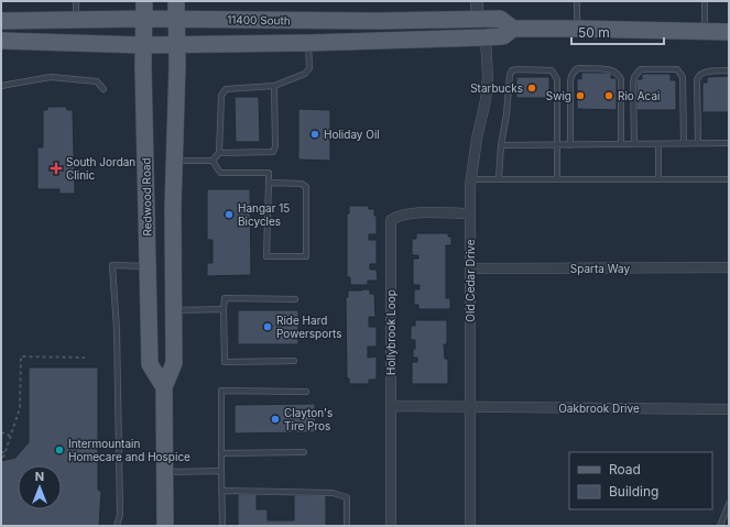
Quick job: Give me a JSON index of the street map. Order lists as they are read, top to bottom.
{
  "streets": {
    "main road": ["11400 South", "Redwood Road"],
    "street": [
      "Sparta Way",
      "Old Cedar Drive",
      "Hollybrook Loop",
      "Oakbrook Drive"
    ]
  },
  "crossings": [
    ["11400 South", "Redwood Road"],
    ["11400 South", "Old Cedar Drive"],
    ["Sparta Way", "Old Cedar Drive"],
    ["Old Cedar Drive", "Hollybrook Loop"],
    ["Old Cedar Drive", "Oakbrook Drive"],
    ["Hollybrook Loop", "Oakbrook Drive"]
  ],
  "places": {
    "other": [
      "Starbucks",
      "Swig",
      "Rio Acai",
      "Holiday Oil",
      "Hangar 15 Bicycles",
      "Ride Hard Powersports",
      "Clayton's Tire Pros",
      "Intermountain Homecare and Hospice"
    ],
    "health": ["South Jordan Clinic"]
  },
  "legend": ["Road", "Building"],
  "scale_bar": "50 m",
  "north": "top"
}
